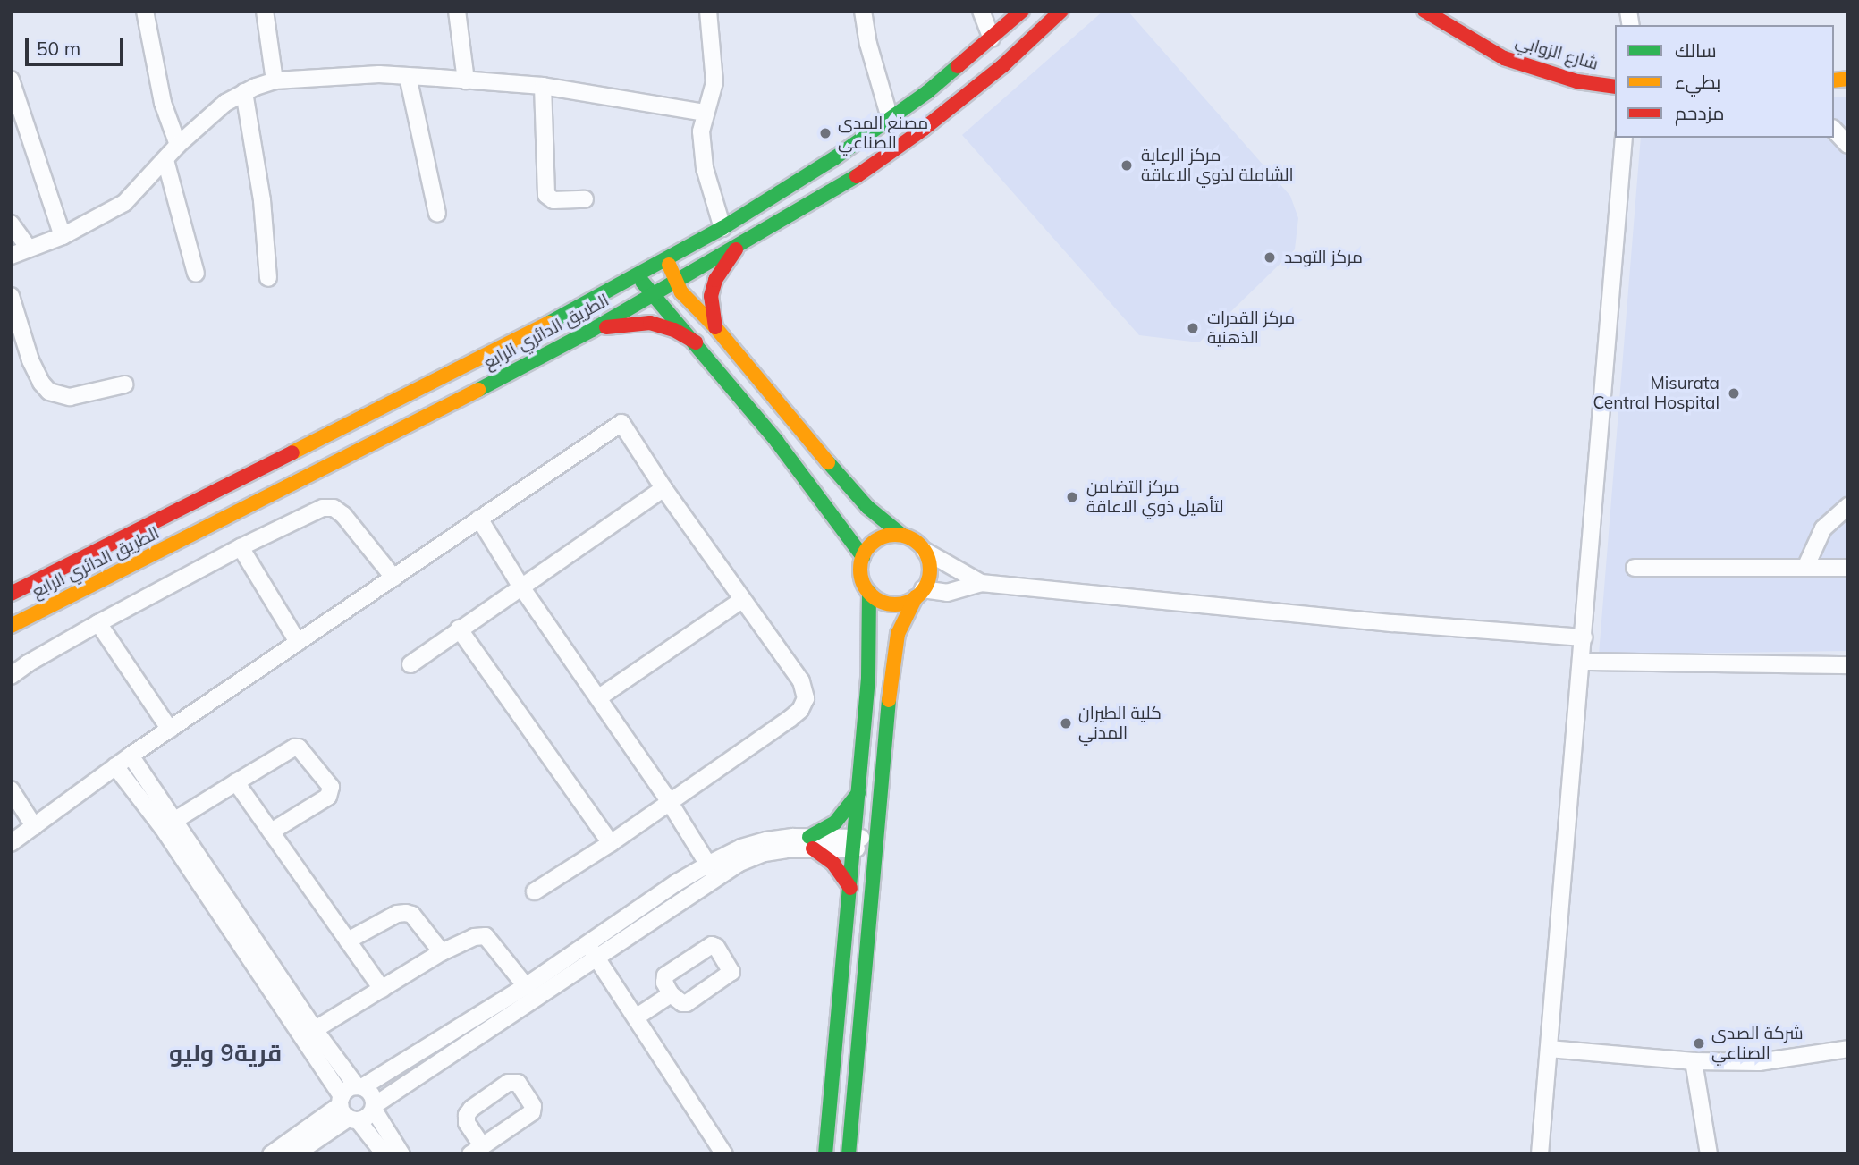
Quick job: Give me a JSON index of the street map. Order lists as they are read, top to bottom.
{
  "streets": {
    "main road": ["شارع الزوابي", "الطريق الدائري الرابع"]
  },
  "districts": ["قرية9 وليو"],
  "places": [
    "مصنع المدى الصناعي",
    "مركز الرعاية الشاملة لذوي الاعاقة",
    "مركز التوحد",
    "مركز القدرات الذهنية",
    "Misurata Central Hospital",
    "مركز التضامن لتأهيل ذوي الاعاقة",
    "كلية الطيران المدني",
    "شركة الصدى الصناعي"
  ],
  "legend": ["سالك", "بطيء", "مزدحم"],
  "scale_bar": "50 m"
}
